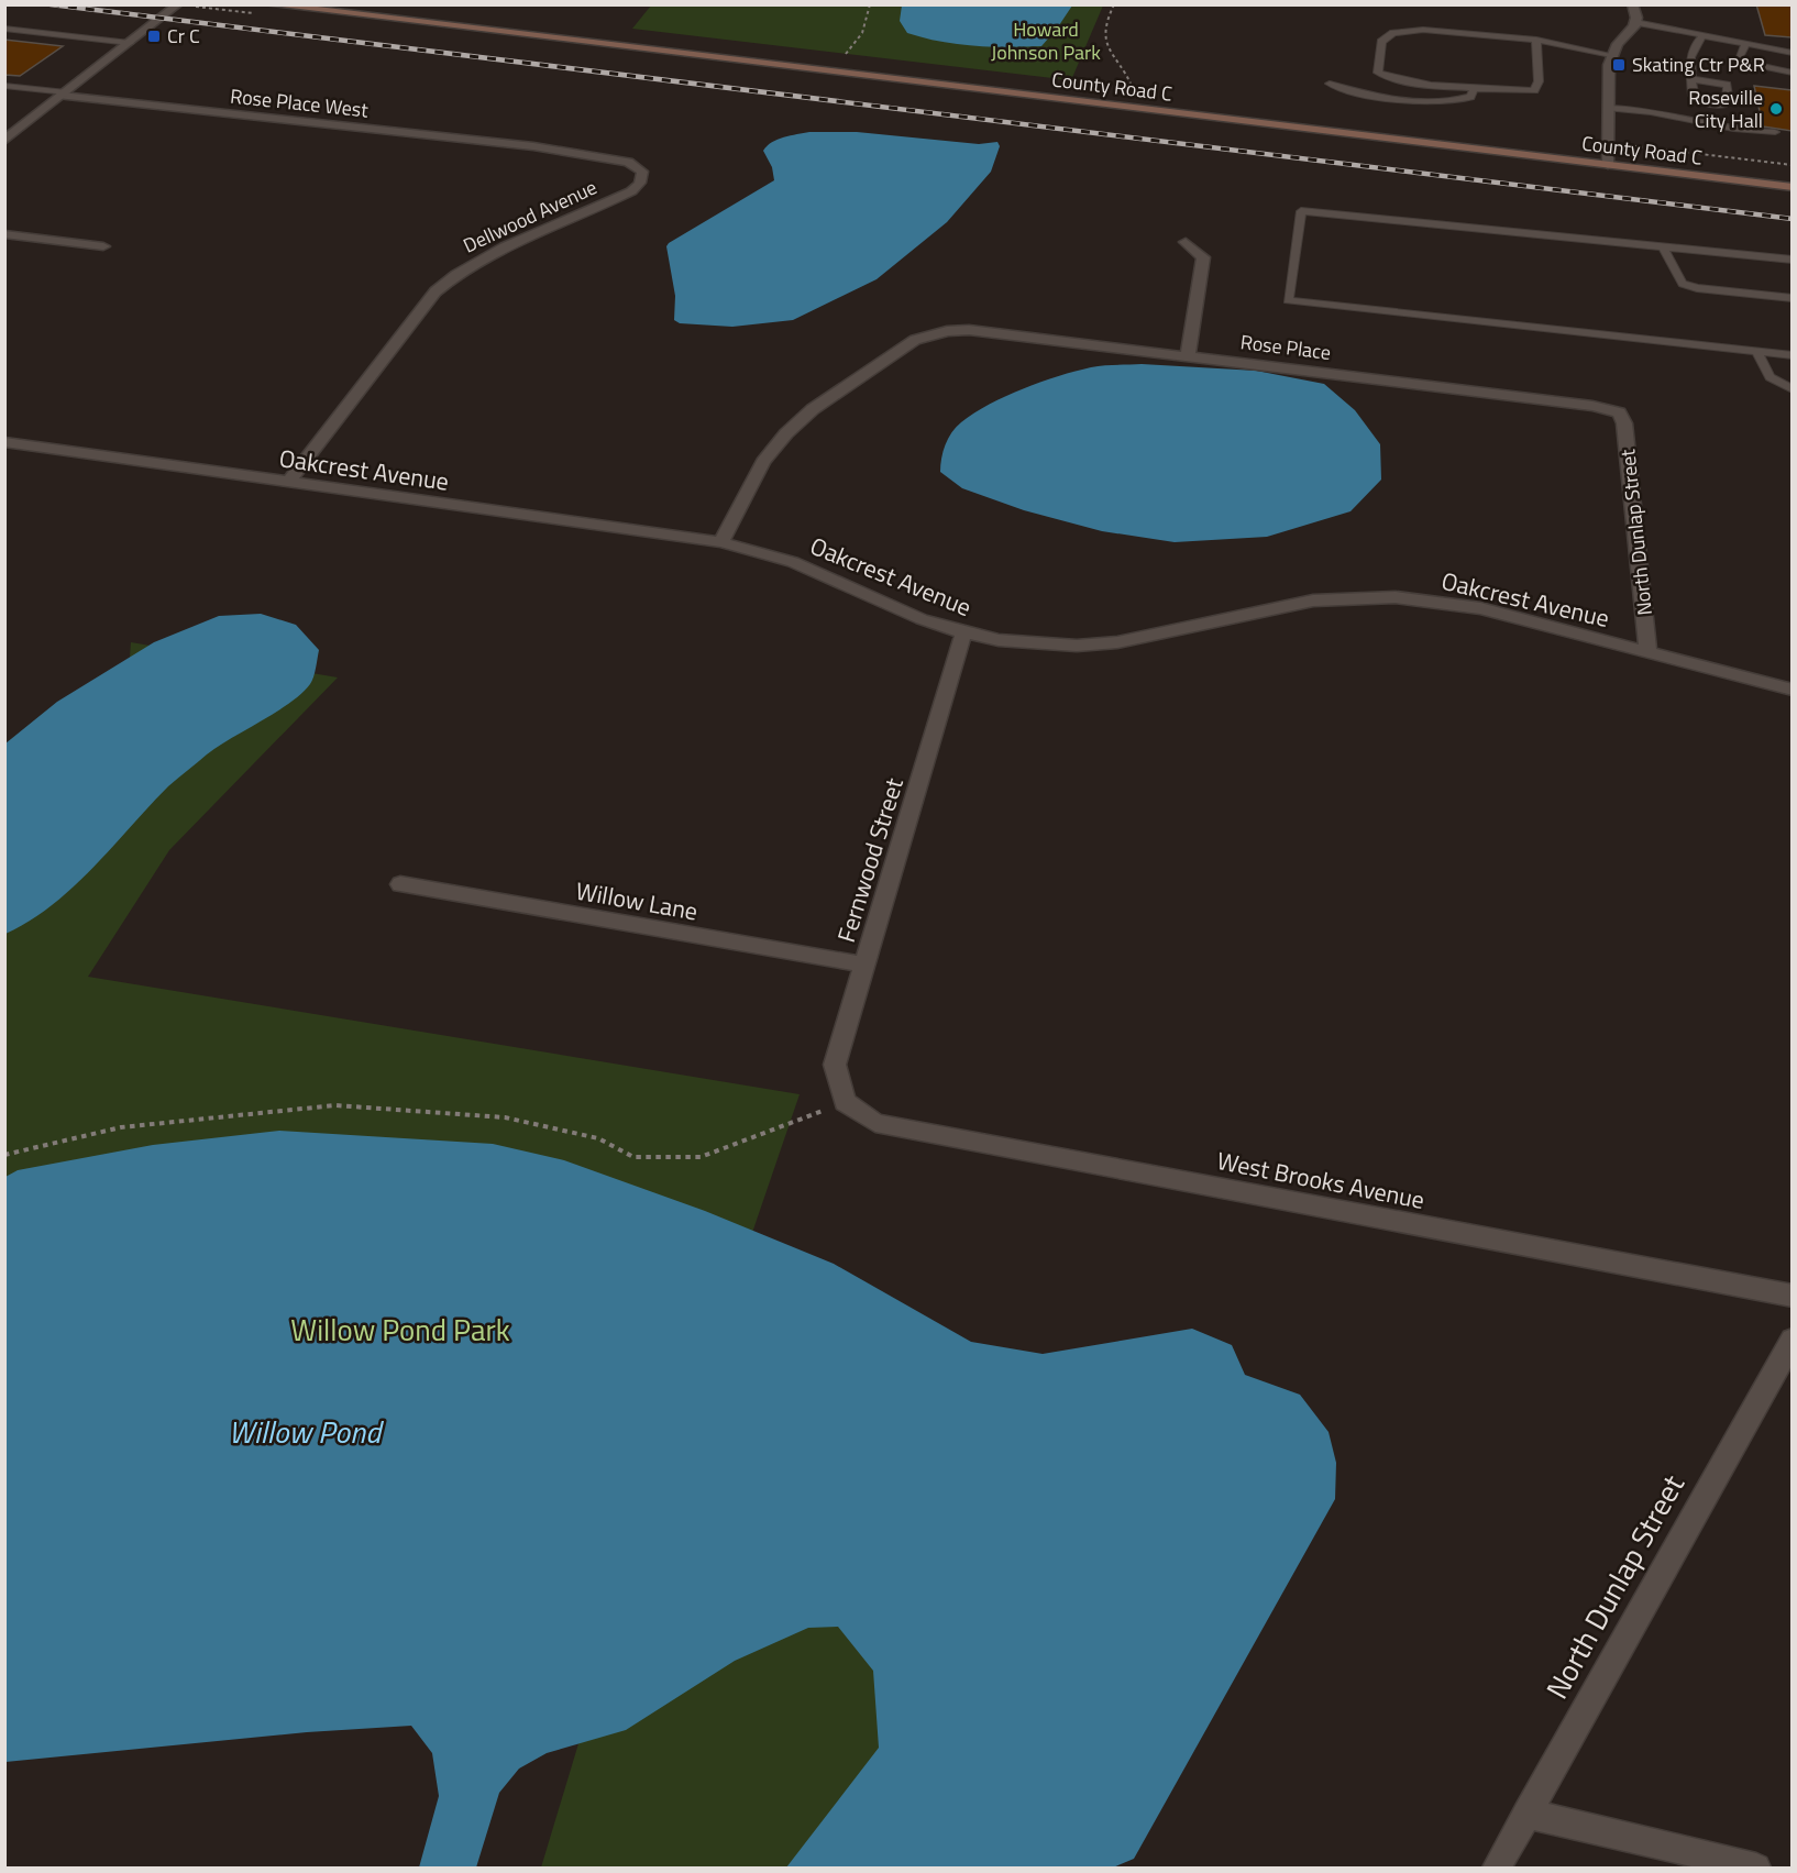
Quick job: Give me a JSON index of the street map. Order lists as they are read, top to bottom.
{
  "streets": {
    "main road": ["County Road C"],
    "street": [
      "Rose Place West",
      "Dellwood Avenue",
      "Rose Place",
      "Oakcrest Avenue",
      "North Dunlap Street",
      "Fernwood Street",
      "Willow Lane",
      "West Brooks Avenue"
    ]
  },
  "crossings": [
    ["Rose Place West", "Dellwood Avenue"],
    ["Dellwood Avenue", "Oakcrest Avenue"],
    ["Rose Place", "Oakcrest Avenue"],
    ["Rose Place", "North Dunlap Street"],
    ["Oakcrest Avenue", "North Dunlap Street"],
    ["Oakcrest Avenue", "Fernwood Street"],
    ["Fernwood Street", "Willow Lane"],
    ["Fernwood Street", "West Brooks Avenue"]
  ],
  "water": ["Willow Pond"],
  "parks": ["Howard Johnson Park", "Willow Pond Park"],
  "places": {
    "transit": ["Cr C", "Skating Ctr P&R"],
    "other": ["Roseville City Hall"]
  }
}
